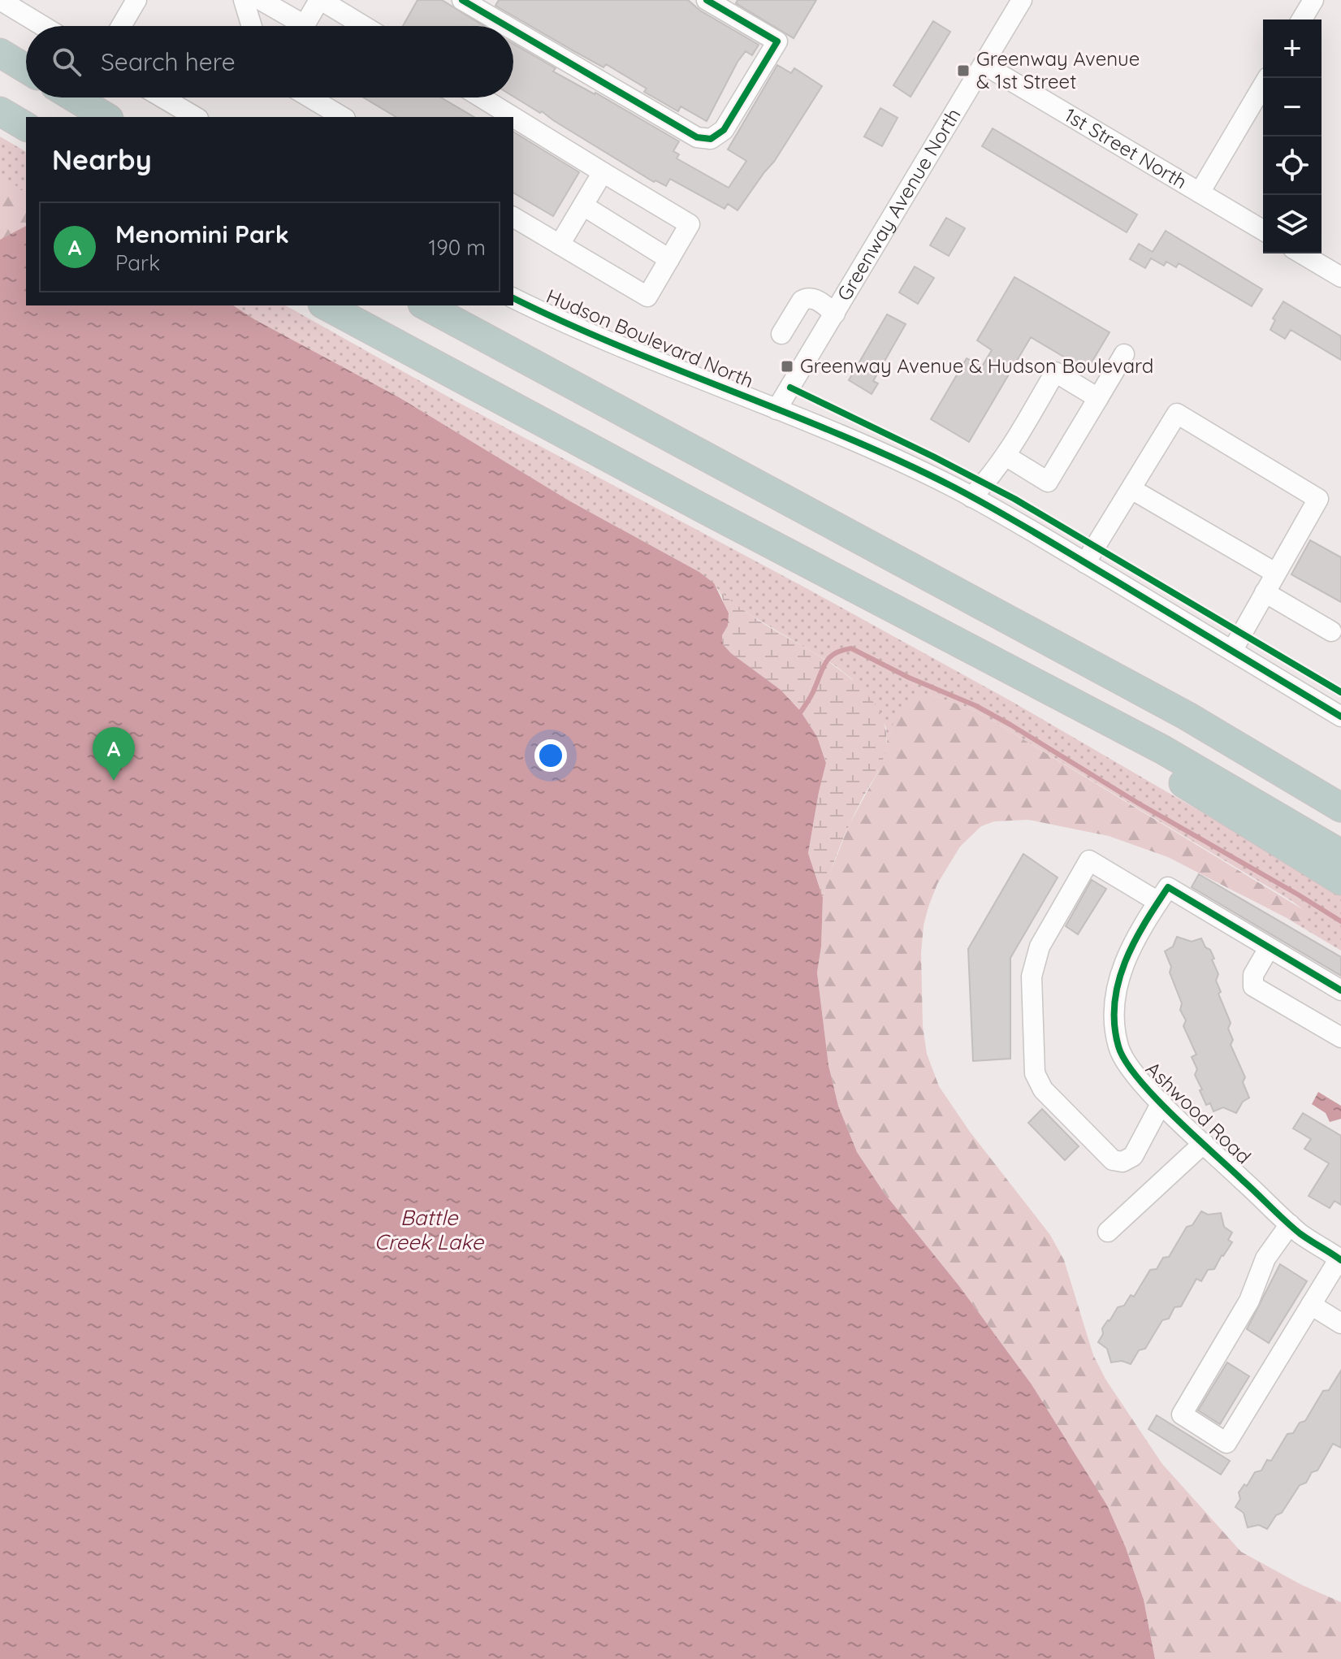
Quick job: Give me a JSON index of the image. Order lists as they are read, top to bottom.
{
  "streets": {
    "street": [
      "1st Street North",
      "Greenway Avenue North",
      "Hudson Boulevard North",
      "Ashwood Road"
    ]
  },
  "crossings": [
    ["1st Street North", "Greenway Avenue North"],
    ["Greenway Avenue North", "Hudson Boulevard North"]
  ],
  "water": ["Battle Creek Lake"],
  "places": {
    "transit": ["Greenway Avenue & 1st Street", "Greenway Avenue & Hudson Boulevard"]
  },
  "page": {
    "map_buttons": ["+", "−"],
    "search": "Search here",
    "heading": "Nearby",
    "list": [
      {
        "mark": "A",
        "name": "Menomini Park",
        "note": "Park",
        "value": "190 m"
      }
    ],
    "pins": "A"
  }
}
